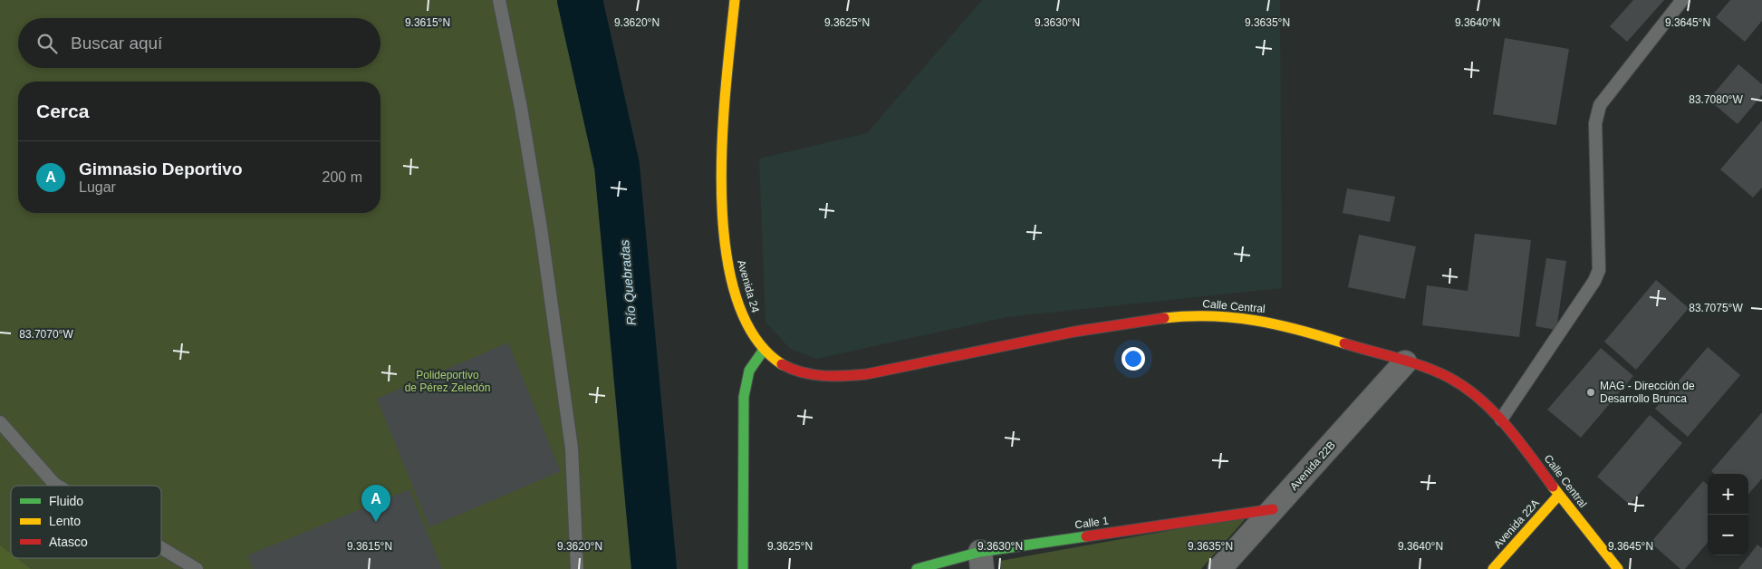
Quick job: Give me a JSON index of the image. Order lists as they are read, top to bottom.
{
  "streets": {
    "main road": [
      "Avenida 24",
      "Calle Central",
      "Calle 1",
      "Avenida 22A"
    ],
    "street": ["Avenida 22B"]
  },
  "crossings": [
    ["Avenida 24", "Calle Central"],
    ["Calle Central", "Avenida 22B"],
    ["Calle Central", "Avenida 22A"],
    ["Avenida 22B", "Calle 1"]
  ],
  "water": ["Río Quebradas"],
  "parks": ["Polideportivo de Pérez Zeledón"],
  "places": ["MAG - Dirección de Desarrollo Brunca"],
  "legend": ["Fluido", "Lento", "Atasco"],
  "page": {
    "search": "Buscar aquí",
    "heading": "Cerca",
    "list": [
      {
        "mark": "A",
        "name": "Gimnasio Deportivo",
        "note": "Lugar",
        "value": "200 m"
      }
    ],
    "map_buttons": ["+", "−"],
    "pins": "A"
  },
  "coordinates": [
    "9.3615°N",
    "9.3620°N",
    "9.3625°N",
    "9.3630°N",
    "9.3635°N",
    "9.3640°N",
    "9.3645°N",
    "83.7080°W",
    "83.7075°W",
    "83.7070°W"
  ]
}
